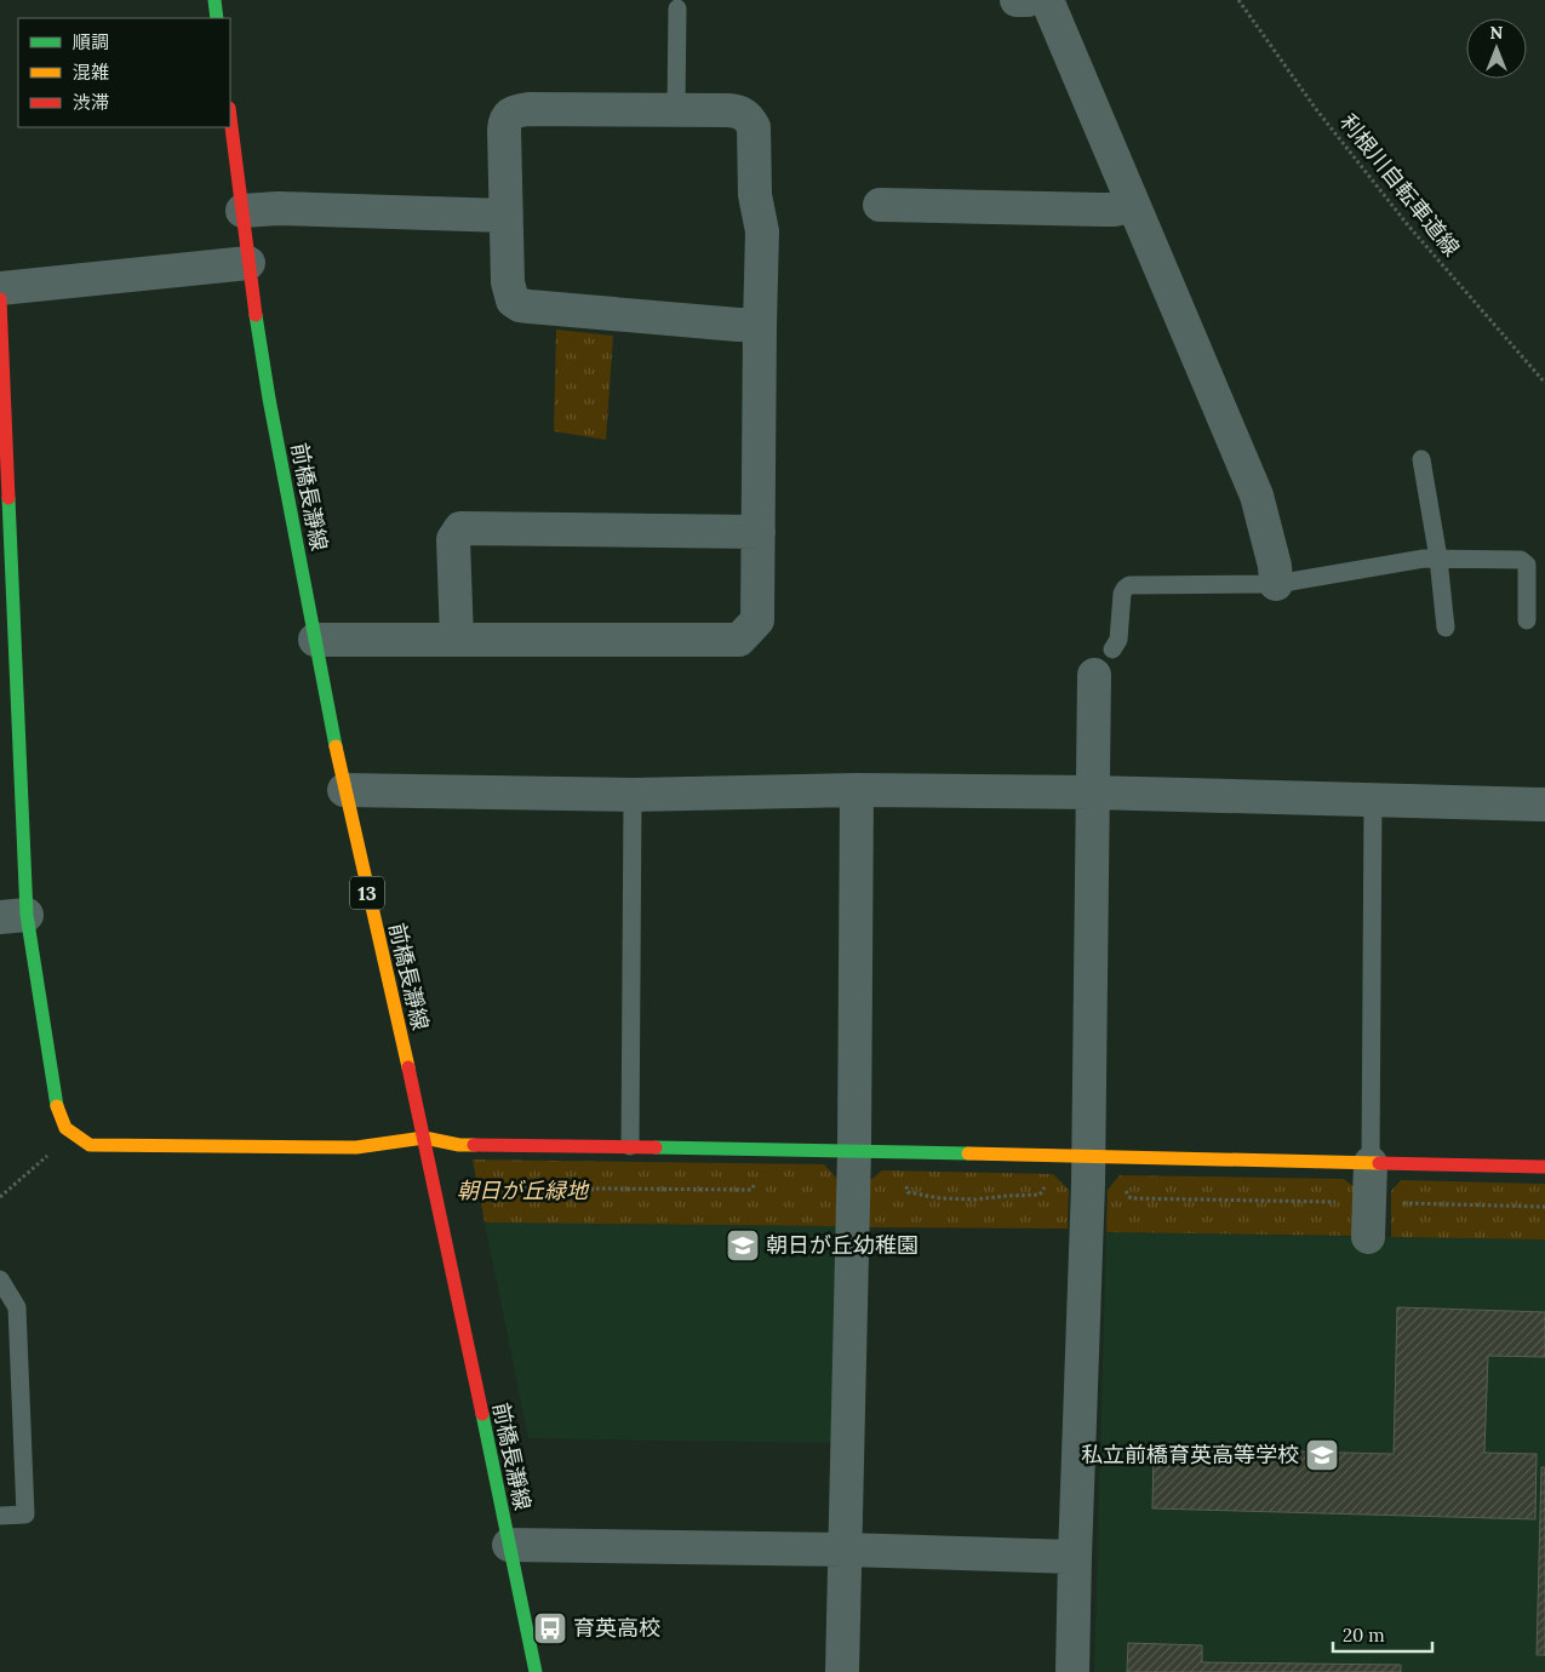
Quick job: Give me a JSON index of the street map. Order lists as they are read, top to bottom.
{
  "streets": {
    "street": ["前橋長瀞線", "13"],
    "path": ["利根川自転車道線"]
  },
  "parks": ["朝日が丘緑地"],
  "places": {
    "school or university": ["朝日が丘幼稚園", "私立前橋育英高等学校"],
    "bus stop": ["育英高校"]
  },
  "legend": ["順調", "混雑", "渋滞"],
  "scale_bar": "20 m",
  "north": "top"
}
